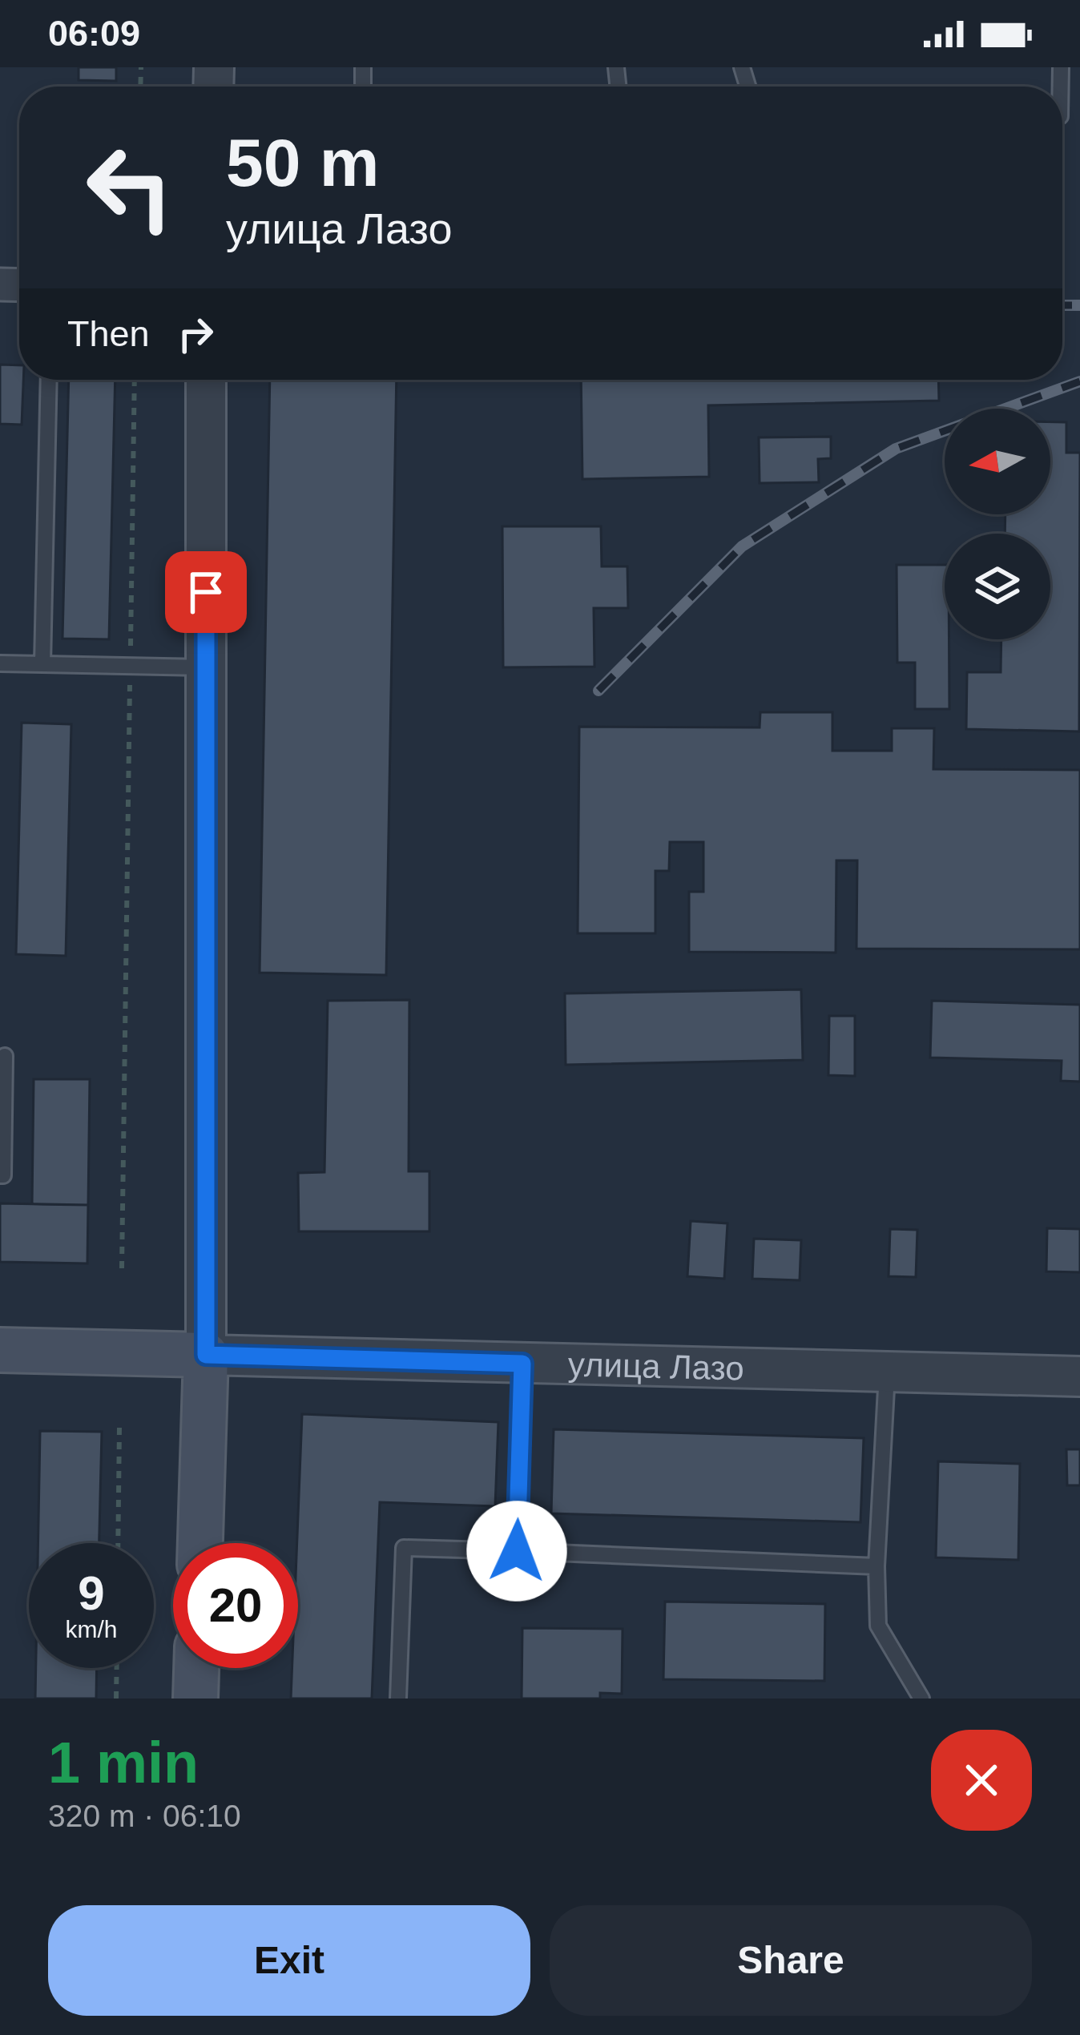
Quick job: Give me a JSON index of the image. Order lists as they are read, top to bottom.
{
  "streets": {
    "main road": ["улица Лазо"]
  },
  "north": "left",
  "page": {
    "status": "06:09",
    "turn": ["50 m", "улица Лазо"],
    "then": "Then",
    "speed": "9 km/h",
    "limit": "20",
    "heading": ["1 min", "320 m · 06:10"],
    "buttons": ["Exit", "Share"]
  }
}
